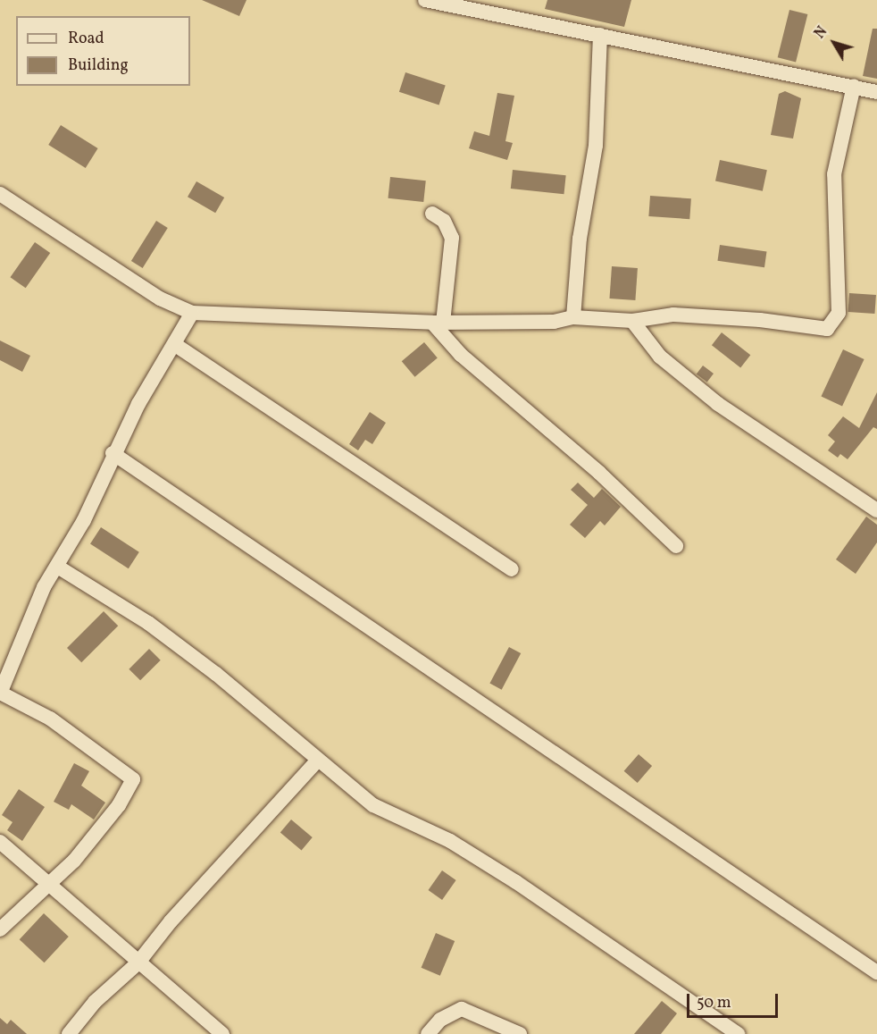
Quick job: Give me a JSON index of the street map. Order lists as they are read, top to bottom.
{
  "legend": ["Road", "Building"],
  "scale_bar": "50 m",
  "north": "top left"
}
